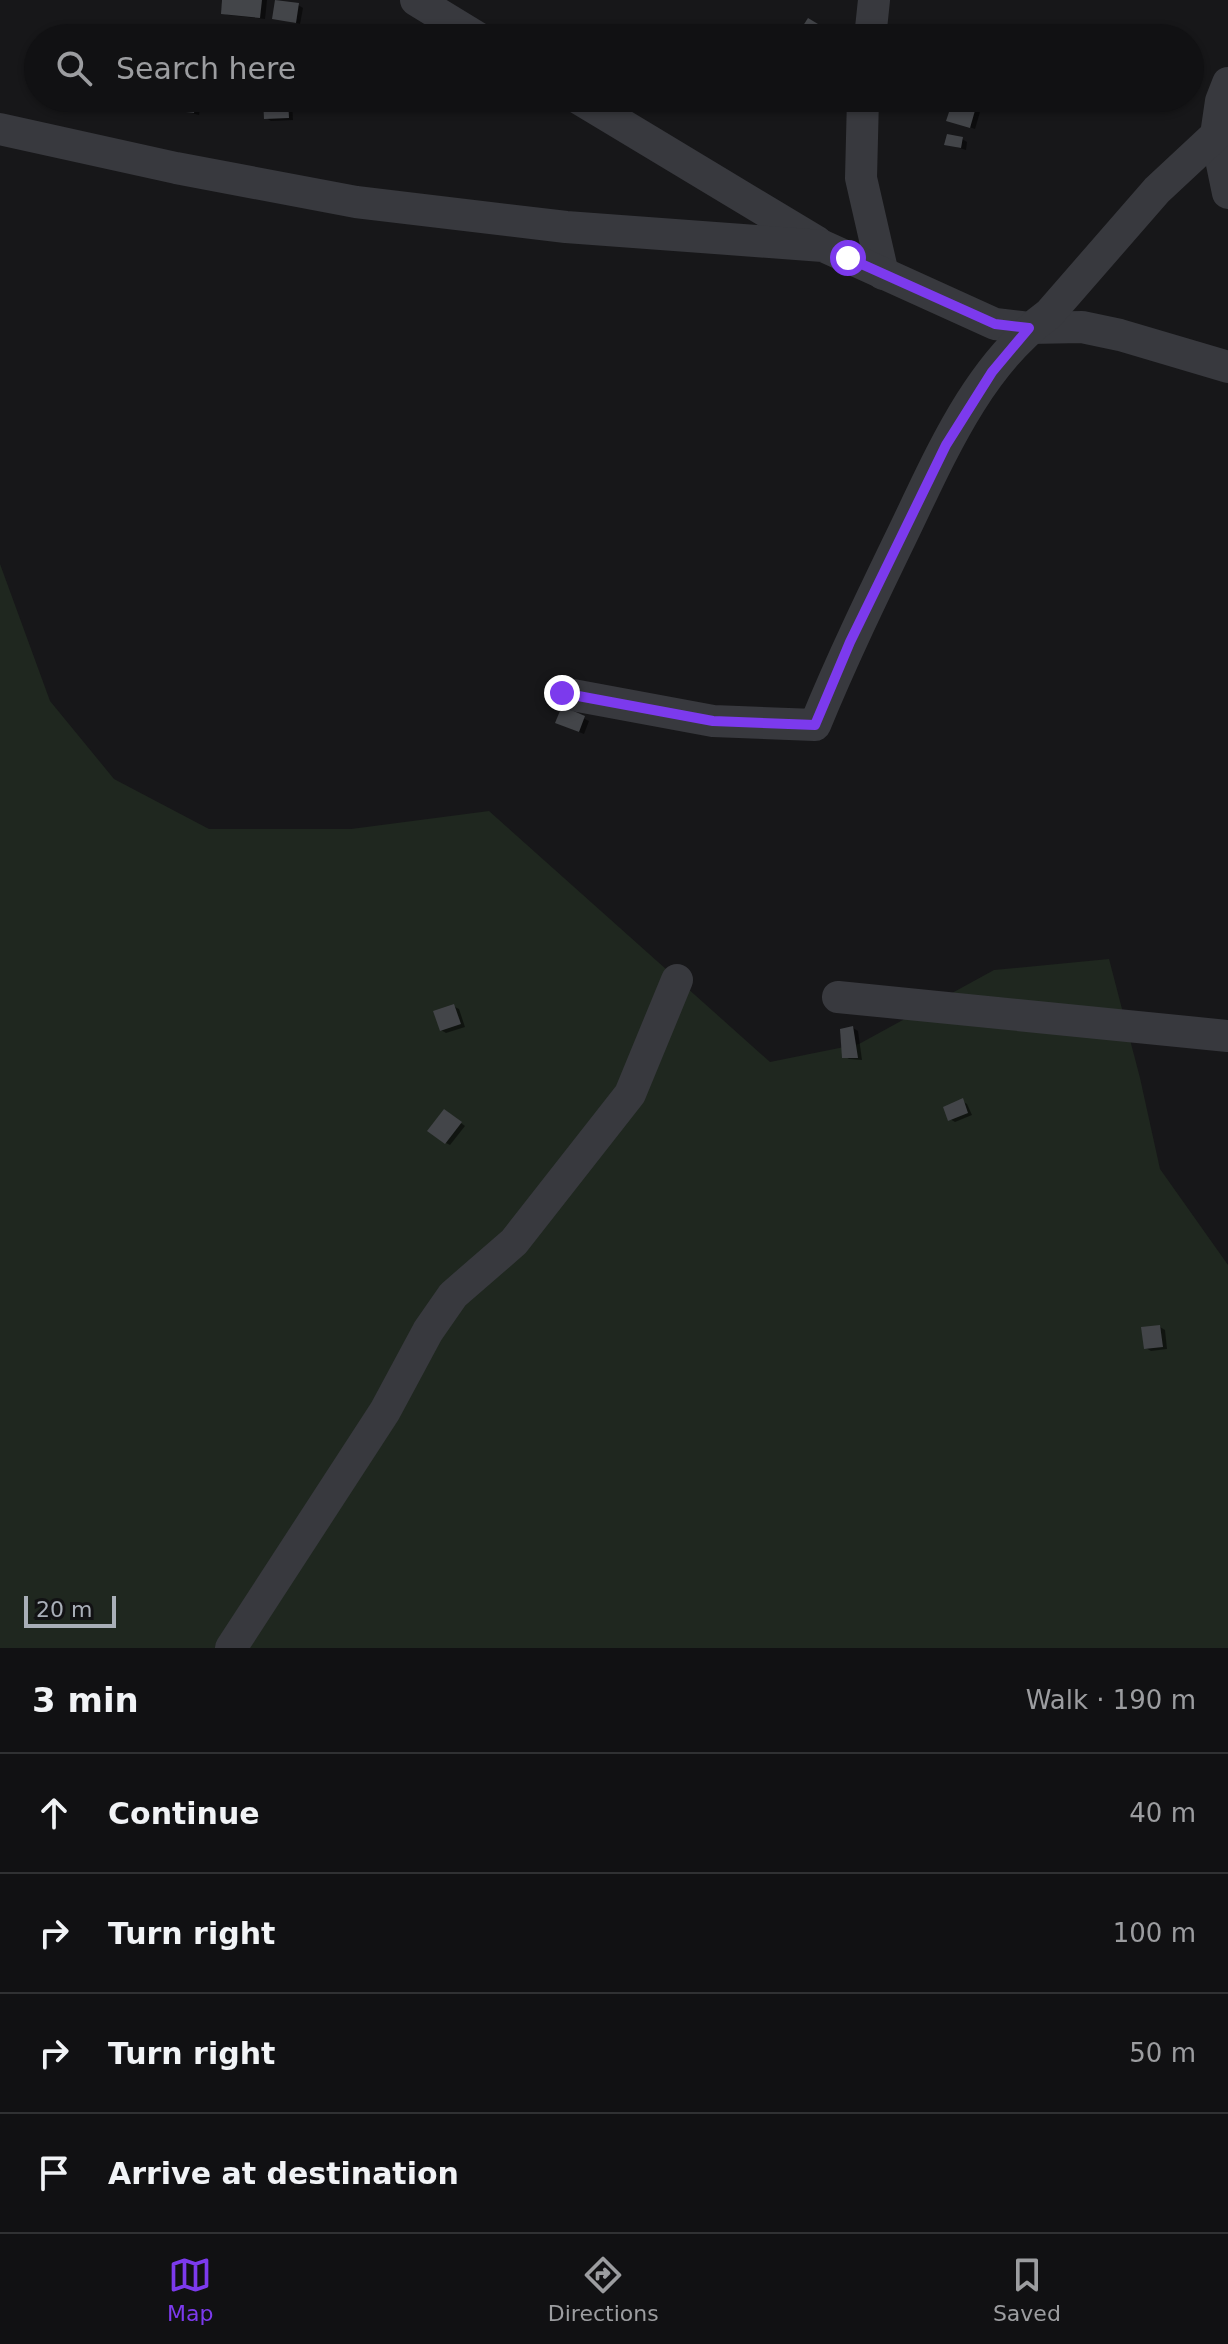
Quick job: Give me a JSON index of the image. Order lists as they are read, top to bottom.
{
  "scale_bar": "20 m",
  "page": {
    "search": "Search here",
    "scale": "20 m",
    "heading": ["3 min", "Walk · 190 m"],
    "list": [
      ["Continue", "40 m"],
      ["Turn right", "100 m"],
      ["Turn right", "50 m"],
      "Arrive at destination"
    ],
    "nav": ["Map", "Directions", "Saved"]
  }
}
